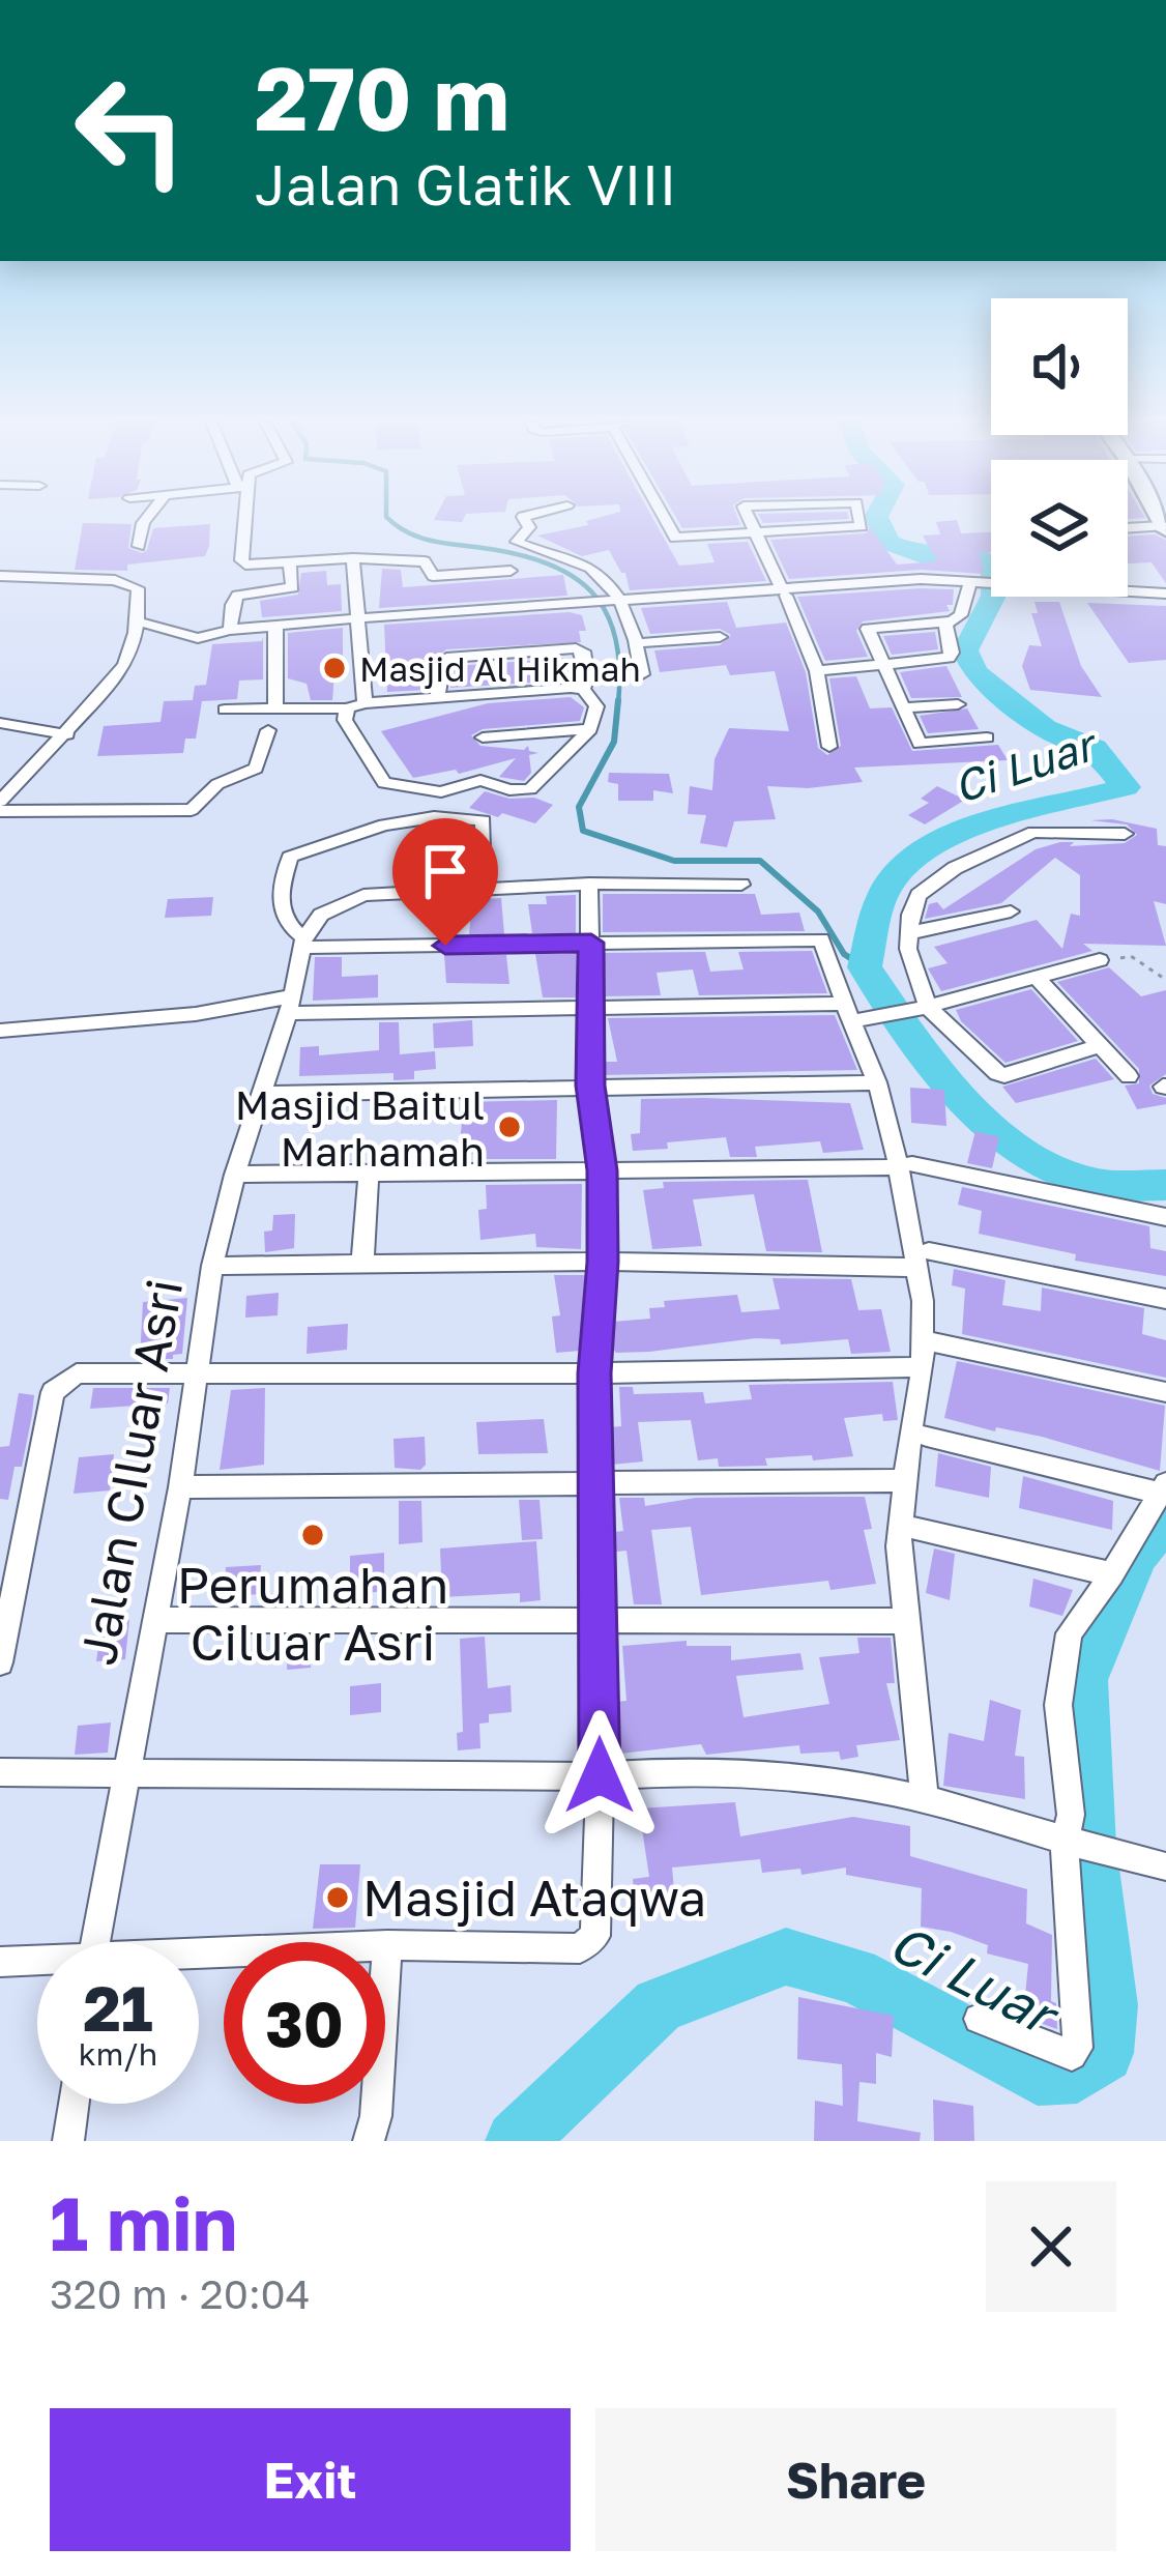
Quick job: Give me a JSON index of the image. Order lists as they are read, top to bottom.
{
  "streets": {
    "street": ["Jalan CIluar Asri"]
  },
  "water": ["Ci Luar"],
  "places": [
    "Masjid Al Hikmah",
    "Masjid Baitul Marhamah",
    "Perumahan Ciluar Asri",
    "Masjid Ataqwa"
  ],
  "page": {
    "turn": ["270 m", "Jalan Glatik VIII"],
    "speed": "21 km/h",
    "limit": "30",
    "heading": ["1 min", "320 m · 20:04"],
    "buttons": ["Exit", "Share"]
  }
}
